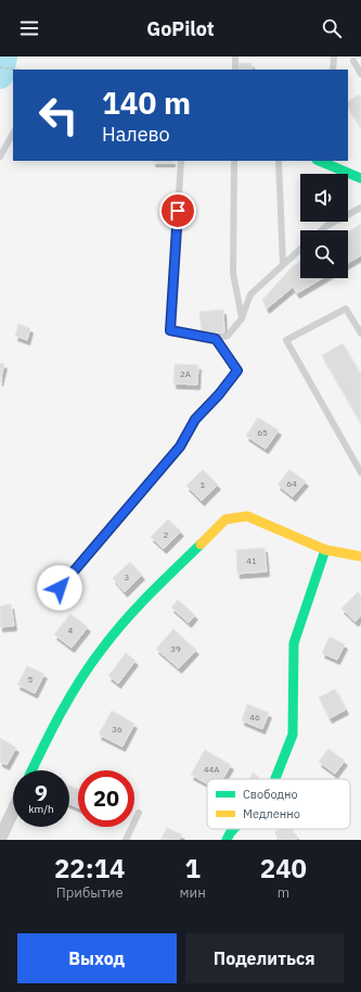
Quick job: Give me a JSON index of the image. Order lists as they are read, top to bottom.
{
  "house_numbers": [
    "2А",
    "65",
    "64",
    "1",
    "2",
    "41",
    "3",
    "4",
    "39",
    "5",
    "46",
    "36",
    "44А"
  ],
  "legend": ["Свободно", "Медленно"],
  "page": {
    "header": "GoPilot",
    "turn": ["140 m", "Налево"],
    "speed": "9 km/h",
    "limit": "20",
    "eta": [
      "22:14",
      "Прибытие",
      "1",
      "мин",
      "240",
      "m"
    ],
    "buttons": ["Выход", "Поделиться"]
  }
}
